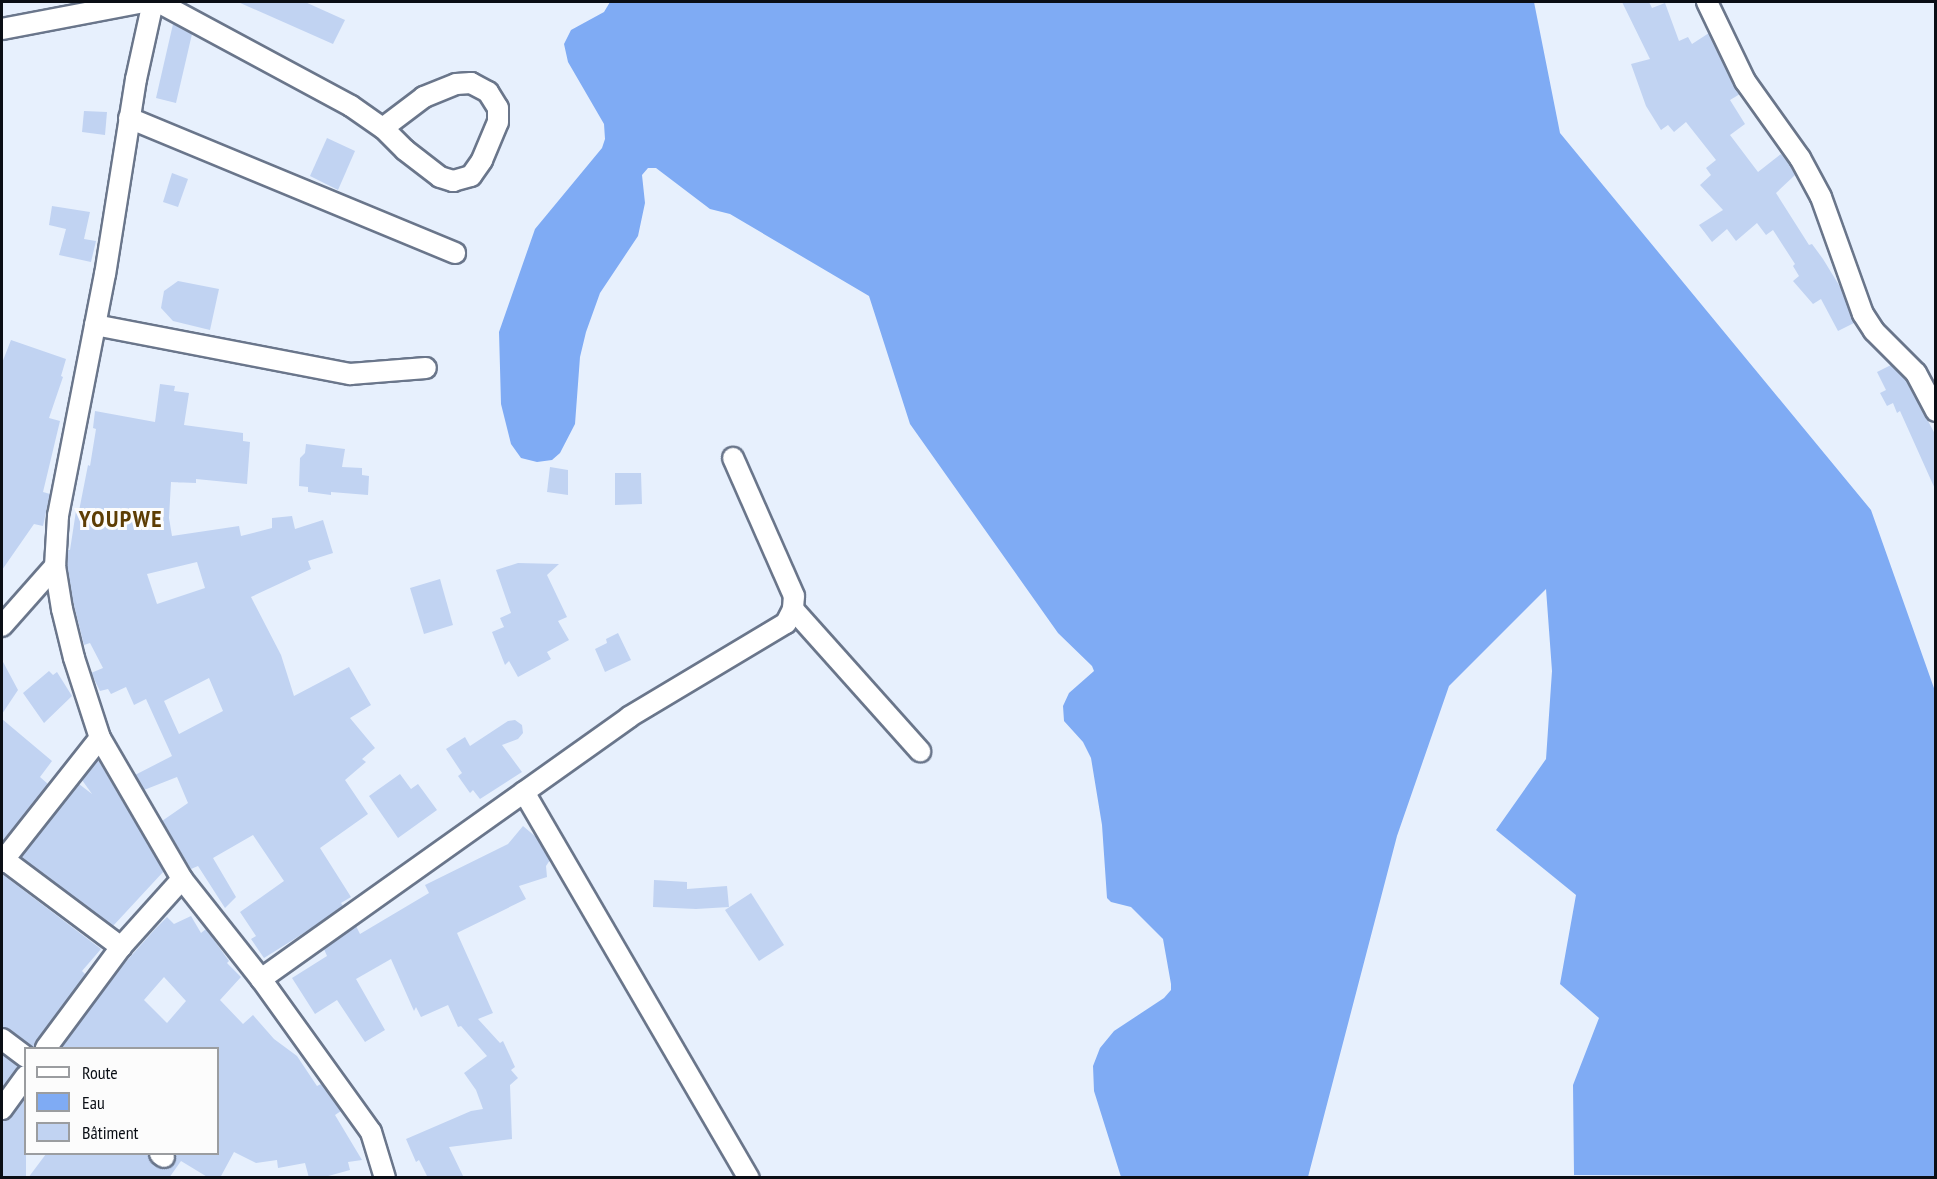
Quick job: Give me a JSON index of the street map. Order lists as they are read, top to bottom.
{
  "districts": ["YOUPWE"],
  "legend": ["Route", "Eau", "Bâtiment"]
}
